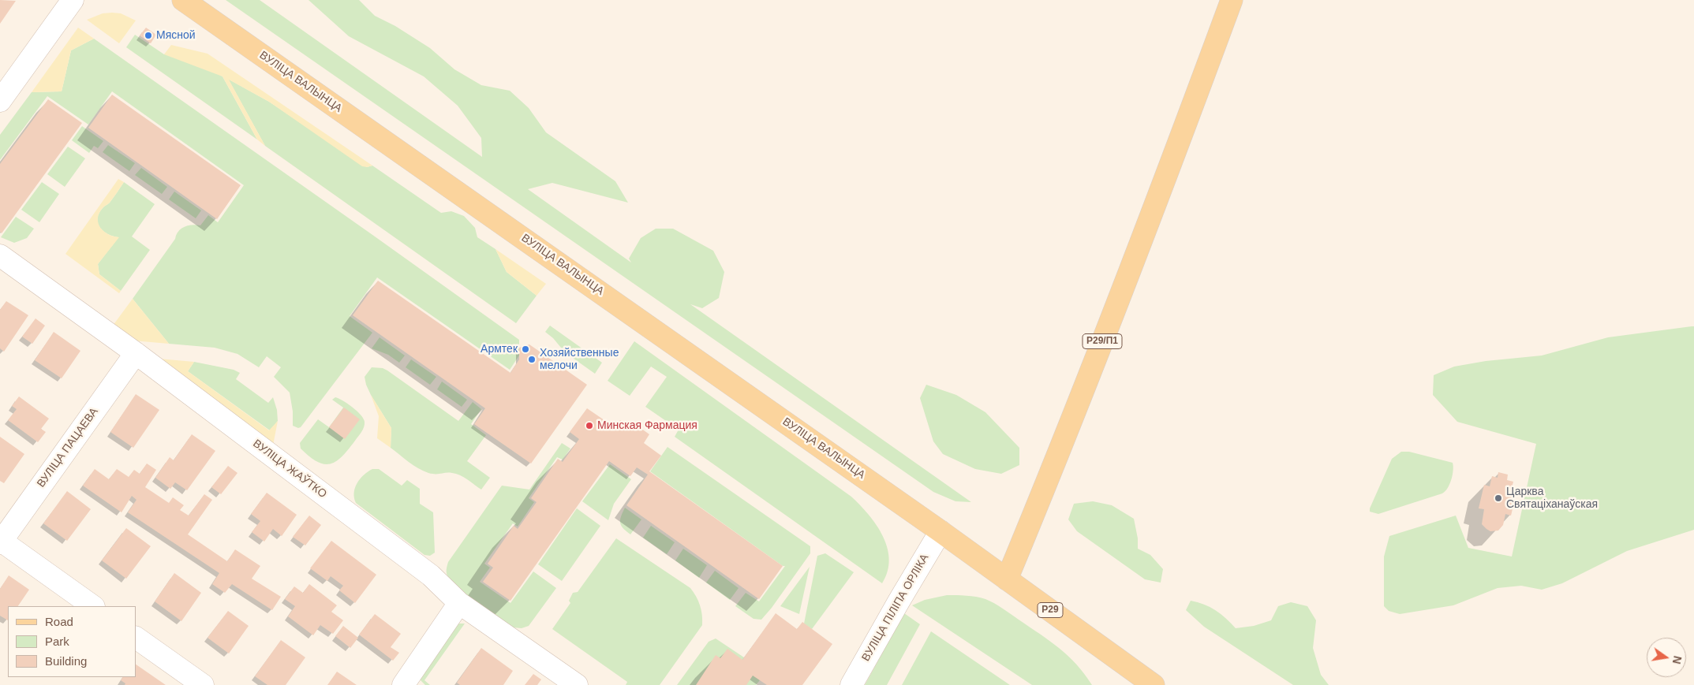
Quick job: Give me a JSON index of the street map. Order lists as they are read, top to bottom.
{
  "streets": {
    "main road": ["ВУЛІЦА ВАЛЫНЦА", "Р29/П1", "Р29"],
    "street": ["ВУЛІЦА ПАЦАЕВА", "ВУЛІЦА ЖАЎТКО", "ВУЛІЦА ПІЛІПА ОРЛІКА"]
  },
  "crossings": [
    ["ВУЛІЦА ВАЛЫНЦА", "ВУЛІЦА ПІЛІПА ОРЛІКА"],
    ["ВУЛІЦА ВАЛЫНЦА", "Р29"],
    ["Р29/П1", "Р29"],
    ["ВУЛІЦА ПАЦАЕВА", "ВУЛІЦА ЖАЎТКО"],
    ["ВУЛІЦА ПІЛІПА ОРЛІКА", "Р29"]
  ],
  "places": [
    "Мясной",
    "Армтек",
    "Хозяйственные мелочи",
    "Минская Фармация",
    "Царква Святаціханаўская"
  ],
  "legend": ["Road", "Park", "Building"],
  "north": "right"
}
